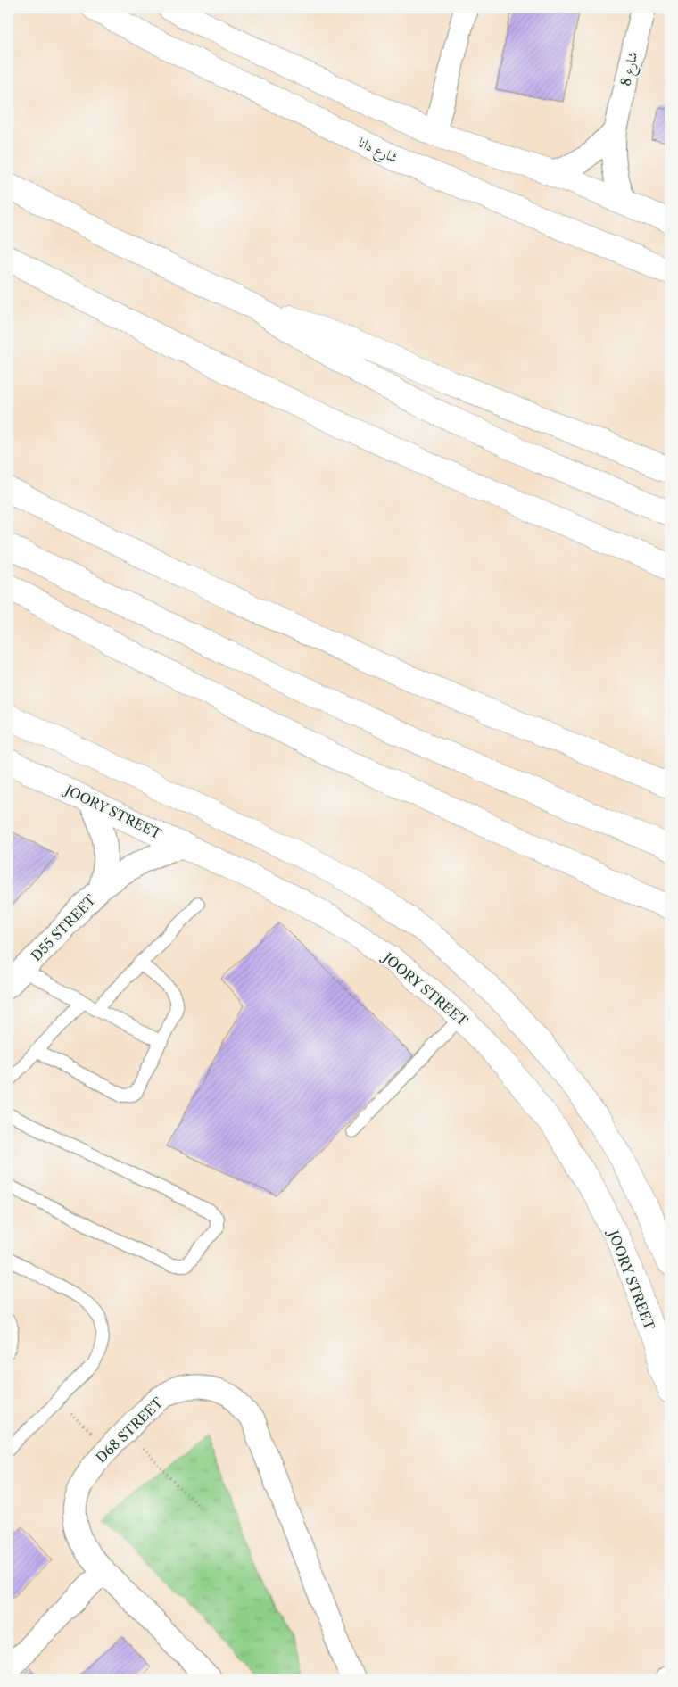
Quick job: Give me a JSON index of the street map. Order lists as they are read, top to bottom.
{
  "streets": {
    "main road": ["شارع دانا", "JOORY STREET"],
    "street": ["شارع 8", "D55 STREET", "D68 STREET"]
  },
  "crossings": [
    ["JOORY STREET", "D55 STREET"]
  ]
}
